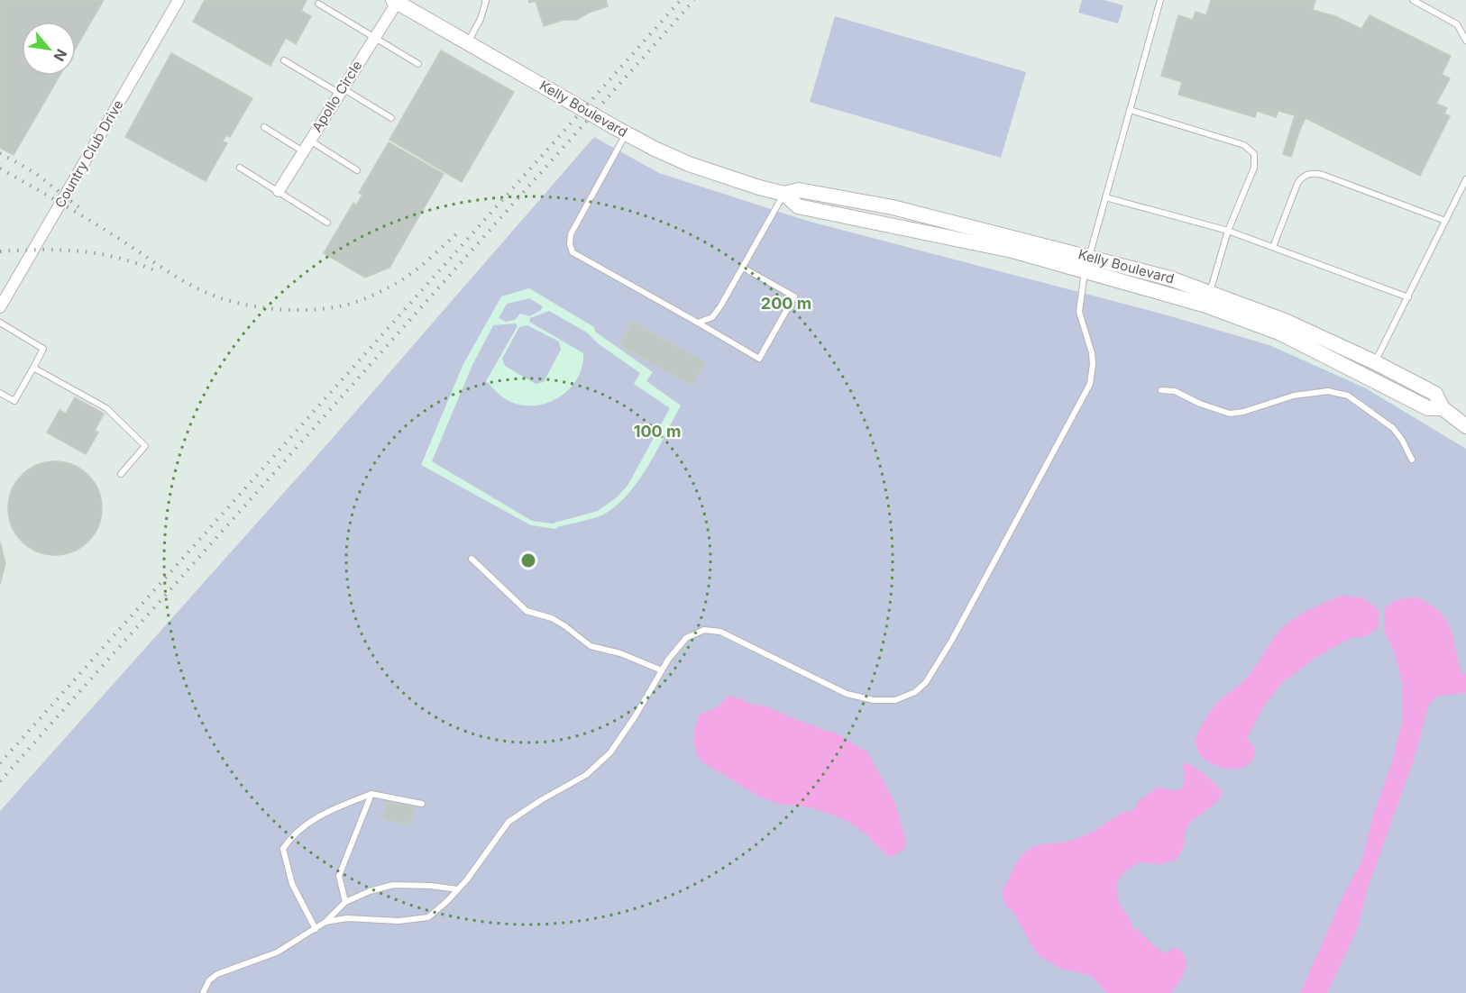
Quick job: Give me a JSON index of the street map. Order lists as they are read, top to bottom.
{
  "streets": {
    "street": ["Apollo Circle", "Kelly Boulevard", "Country Club Drive"]
  },
  "crossings": [
    ["Apollo Circle", "Kelly Boulevard"]
  ],
  "north": "bottom right",
  "rings": ["200 m", "100 m"]
}
